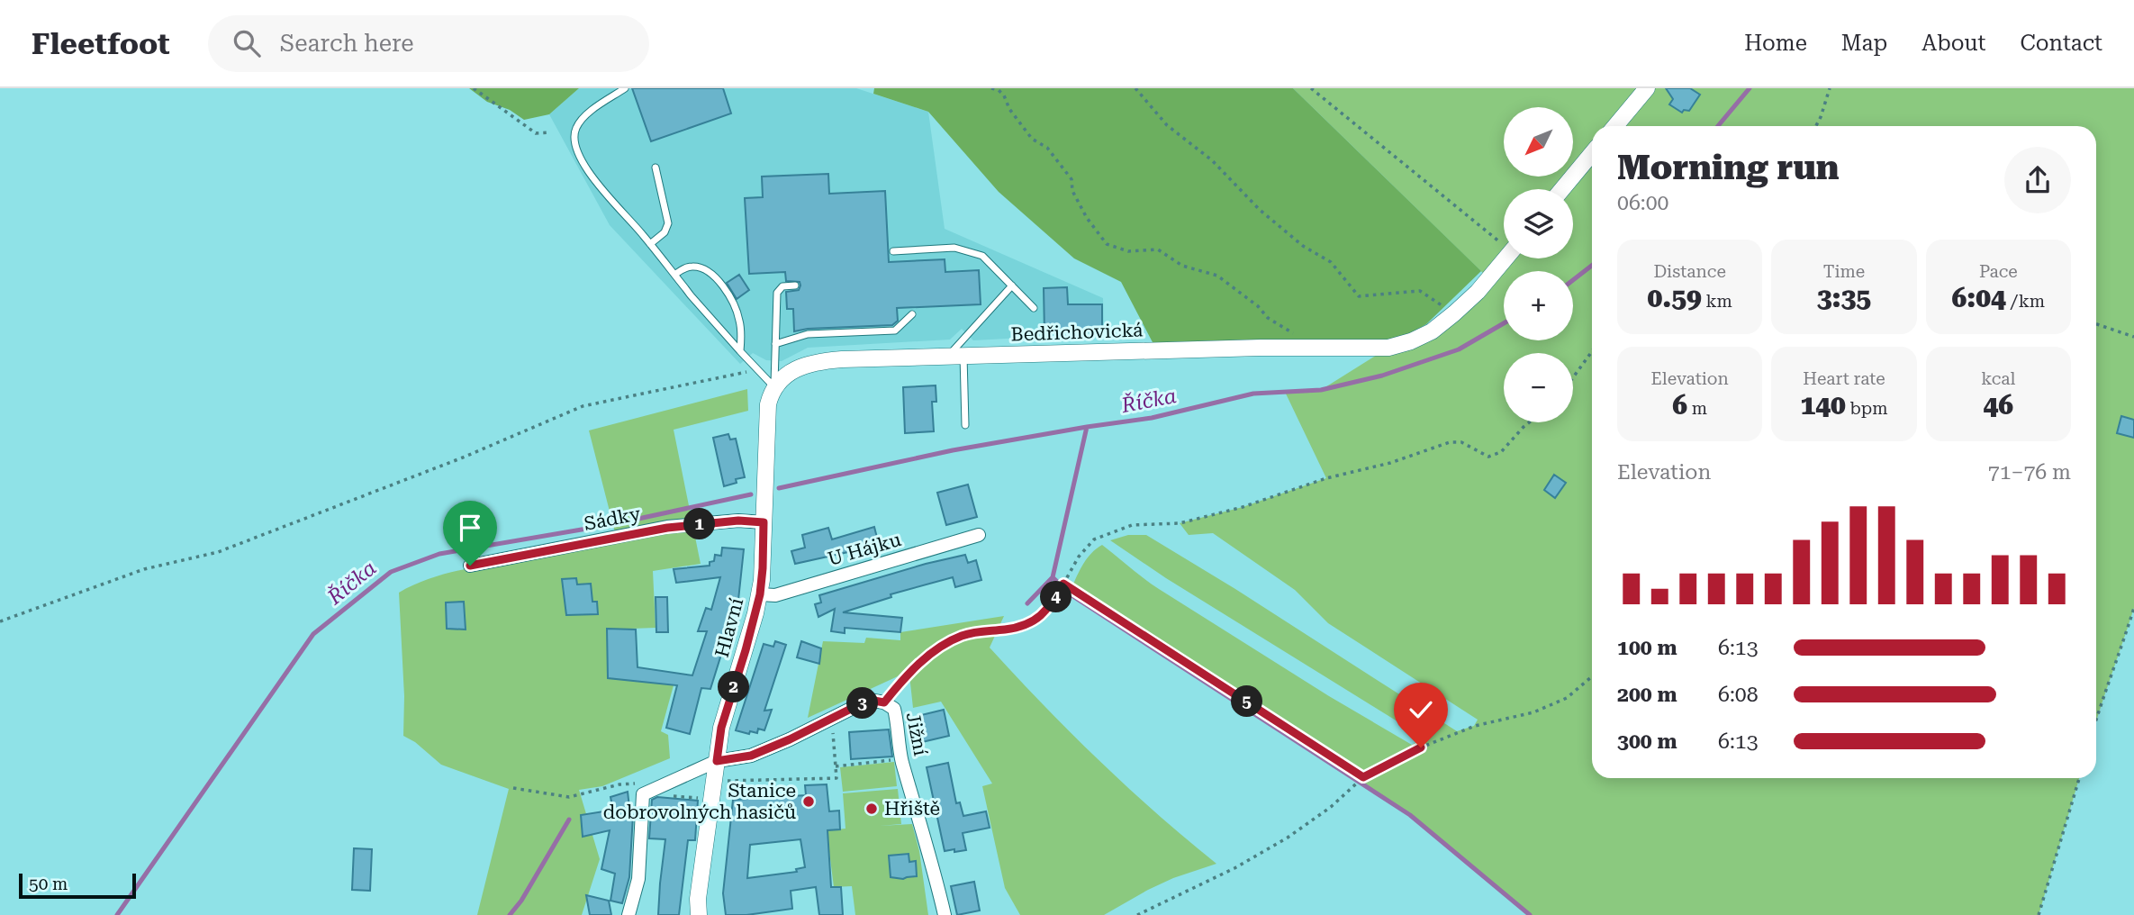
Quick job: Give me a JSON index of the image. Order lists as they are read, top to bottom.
{
  "streets": {
    "street": [
      "Bedřichovická",
      "Sádky",
      "U Hájku",
      "Hlavní",
      "Jižní"
    ]
  },
  "crossings": [
    ["Bedřichovická", "Hlavní"],
    ["Sádky", "Hlavní"],
    ["U Hájku", "Hlavní"],
    ["Hlavní", "Jižní"]
  ],
  "water": ["Říčka"],
  "places": ["Stanice dobrovolných hasičů", "Hřiště"],
  "scale_bar": "50 m",
  "north": "bottom left",
  "page": {
    "header": "Fleetfoot",
    "search": "Search here",
    "nav": [
      "Home",
      "Map",
      "About",
      "Contact"
    ],
    "map_buttons": ["+", "−"],
    "heading": ["Morning run", "06:00"],
    "stats": [
      ["Distance", "0.59 km"],
      ["Time", "3:35"],
      ["Pace", "6:04 /km"],
      ["Elevation", "6 m"],
      ["Heart rate", "140 bpm"],
      ["kcal", "46"]
    ],
    "chart": ["Elevation", "71–76 m"],
    "pins": [
      "1",
      "4",
      "2",
      "5",
      "3"
    ],
    "list": [
      {
        "name": "100 m",
        "note": "6:13"
      },
      {
        "name": "200 m",
        "note": "6:08"
      },
      {
        "name": "300 m",
        "note": "6:13"
      }
    ],
    "scale": "50 m"
  }
}
